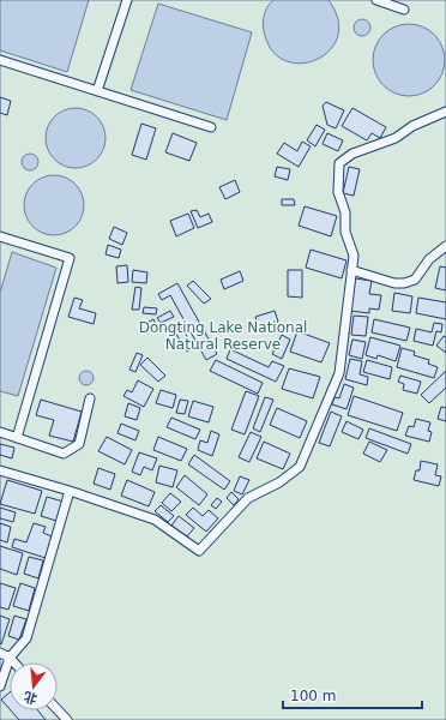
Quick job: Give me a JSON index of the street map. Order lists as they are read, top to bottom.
{
  "parks": ["Dongting Lake National Natural Reserve"],
  "scale_bar": "100 m",
  "north": "bottom"
}
